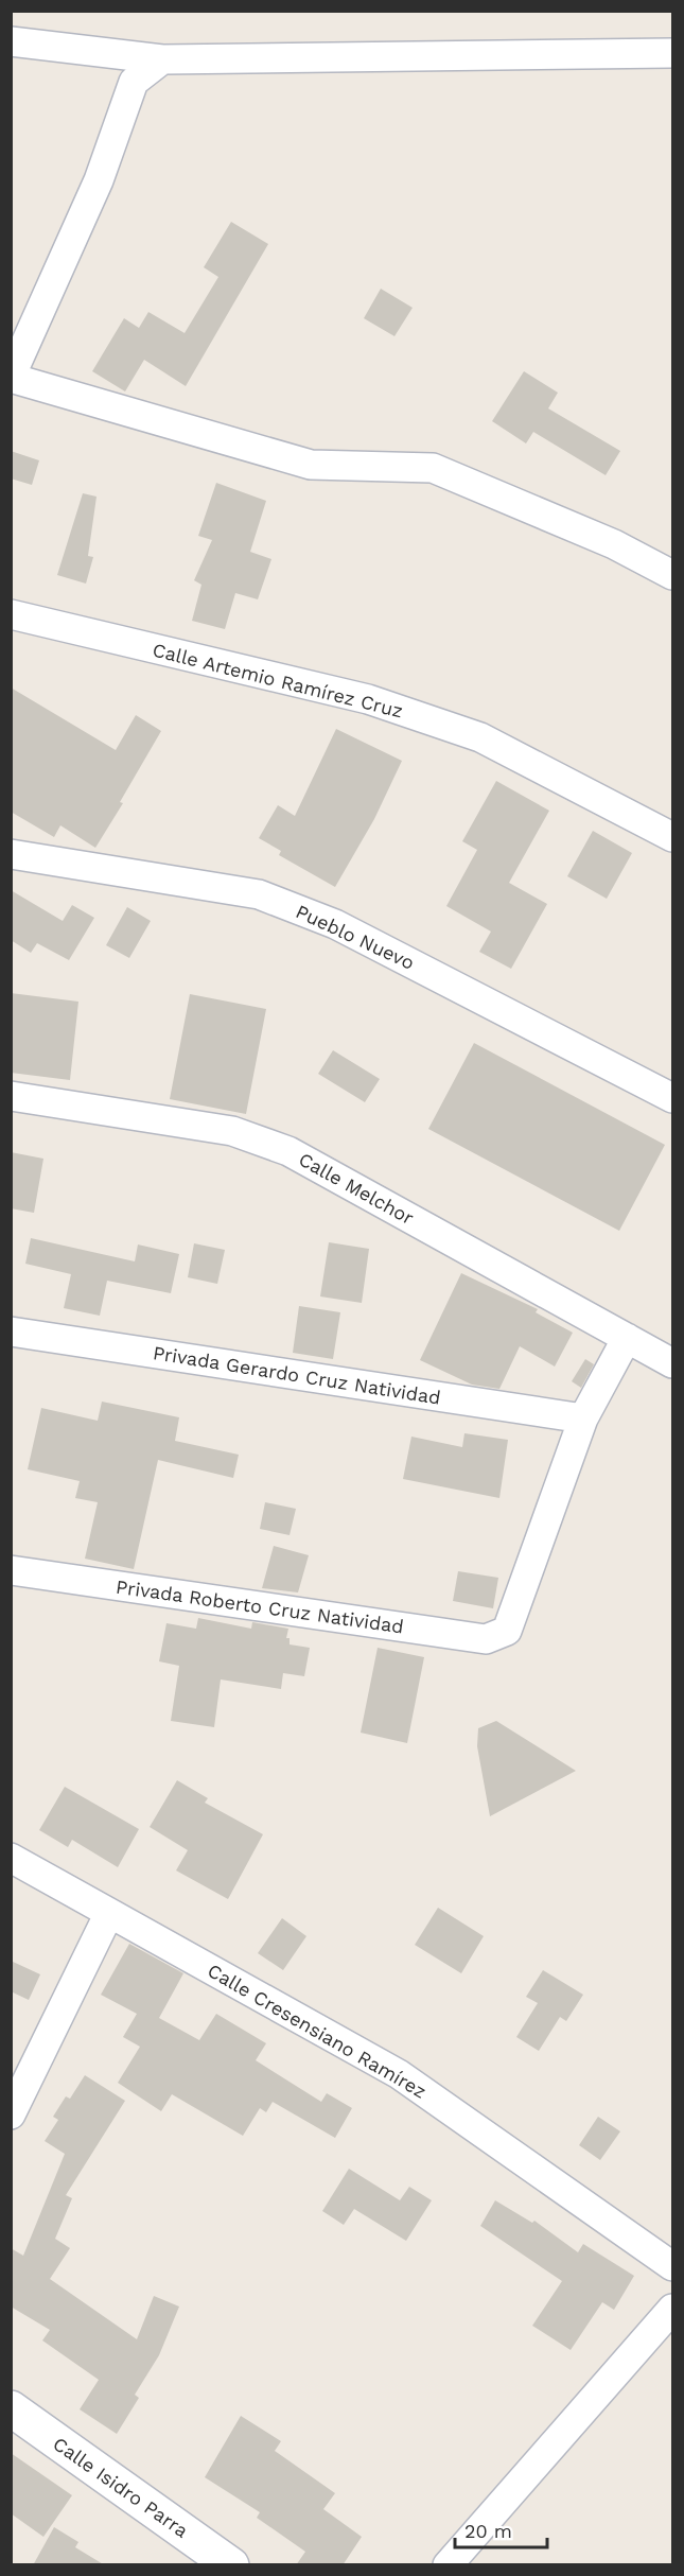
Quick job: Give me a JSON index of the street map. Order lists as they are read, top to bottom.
{
  "streets": {
    "street": [
      "Calle Artemio Ramírez Cruz",
      "Pueblo Nuevo",
      "Calle Melchor",
      "Privada Gerardo Cruz Natividad",
      "Privada Roberto Cruz Natividad",
      "Calle Cresensiano Ramírez",
      "Calle Isidro Parra"
    ]
  },
  "crossings": [
    ["Privada Gerardo Cruz Natividad", "Privada Roberto Cruz Natividad"]
  ],
  "scale_bar": "20 m"
}
